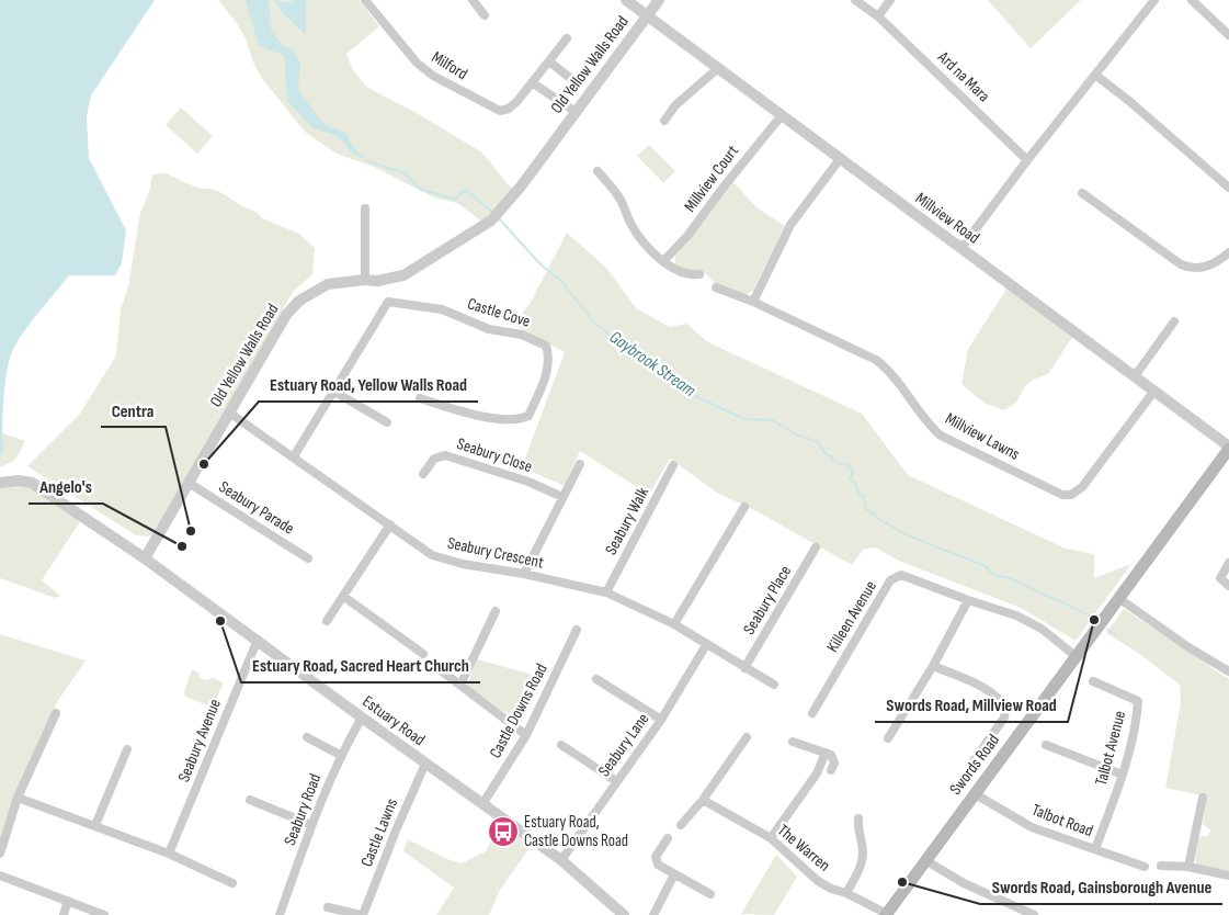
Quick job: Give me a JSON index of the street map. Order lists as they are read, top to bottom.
{
  "streets": {
    "main road": ["Swords Road"],
    "street": [
      "Old Yellow Walls Road",
      "Milford",
      "Ard na Mara",
      "Millview Court",
      "Millview Road",
      "Castle Cove",
      "Millview Lawns",
      "Seabury Close",
      "Seabury Parade",
      "Seabury Walk",
      "Seabury Crescent",
      "Seabury Place",
      "Killeen Avenue",
      "Castle Downs Road",
      "Estuary Road",
      "Seabury Avenue",
      "Seabury Lane",
      "Talbot Avenue",
      "Seabury Road",
      "Talbot Road",
      "Castle Lawns",
      "The Warren"
    ]
  },
  "crossings": [
    ["Old Yellow Walls Road", "Millview Road"],
    ["Old Yellow Walls Road", "Seabury Parade"],
    ["Old Yellow Walls Road", "Seabury Crescent"],
    ["Old Yellow Walls Road", "Estuary Road"],
    ["Millview Court", "Millview Road"],
    ["Millview Road", "Millview Lawns"],
    ["Millview Road", "Swords Road"],
    ["Seabury Walk", "Seabury Crescent"],
    ["Seabury Crescent", "Seabury Place"],
    ["Seabury Crescent", "Seabury Lane"],
    ["Castle Downs Road", "Estuary Road"],
    ["Estuary Road", "Seabury Avenue"],
    ["Estuary Road", "Seabury Lane"],
    ["Estuary Road", "Seabury Road"],
    ["Estuary Road", "Castle Lawns"],
    ["Talbot Avenue", "Talbot Road"],
    ["Swords Road", "Talbot Road"],
    ["Swords Road", "The Warren"]
  ],
  "water": ["Gaybrook Stream"],
  "places": {
    "other": [
      "Estuary Road, Yellow Walls Road",
      "Centra",
      "Angelo's",
      "Swords Road, Millview Road",
      "Estuary Road, Sacred Heart Church",
      "Swords Road, Gainsborough Avenue"
    ],
    "bus stop": ["Estuary Road, Castle Downs Road"]
  }
}
